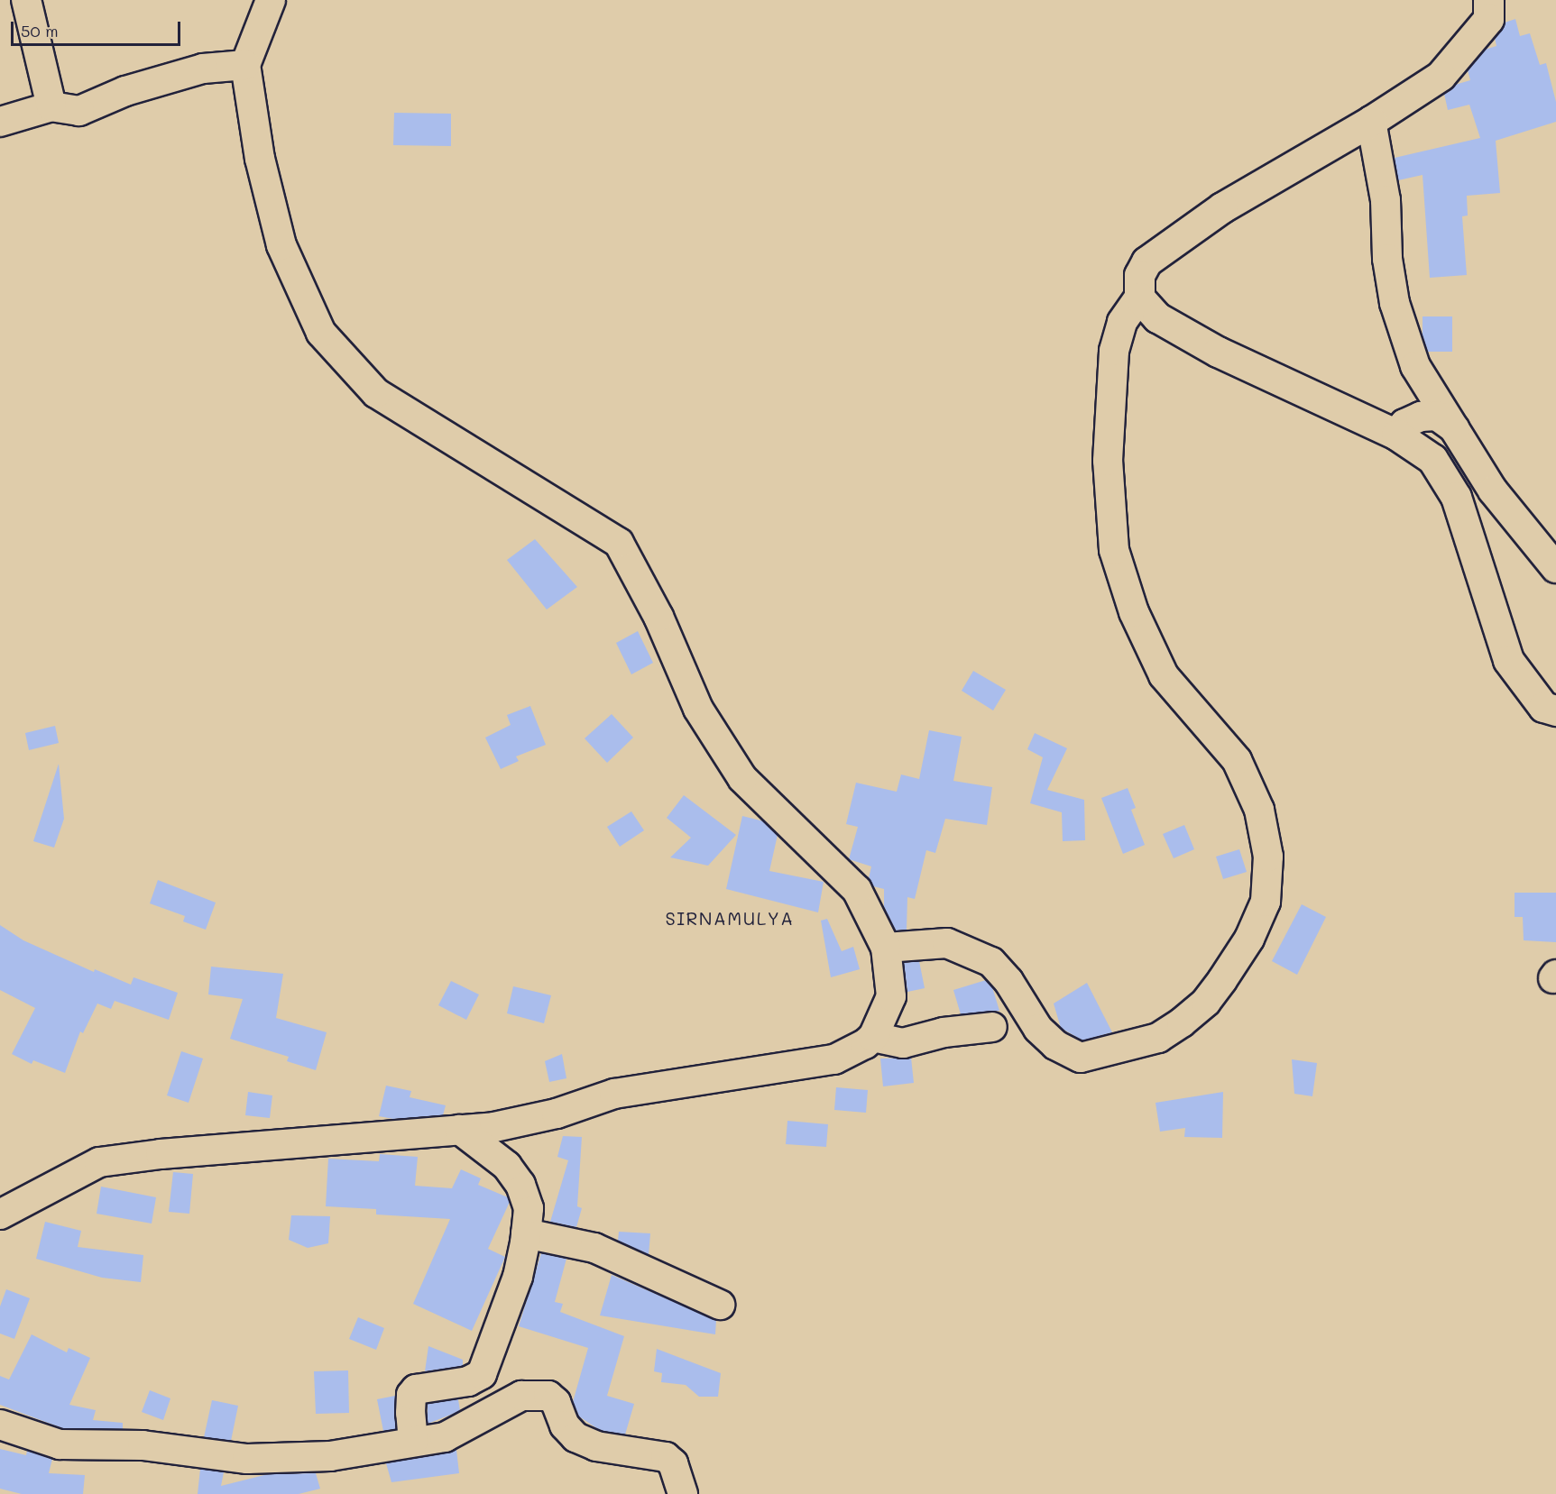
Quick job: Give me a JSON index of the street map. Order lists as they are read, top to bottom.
{
  "districts": ["SIRNAMULYA"],
  "scale_bar": "50 m"
}
